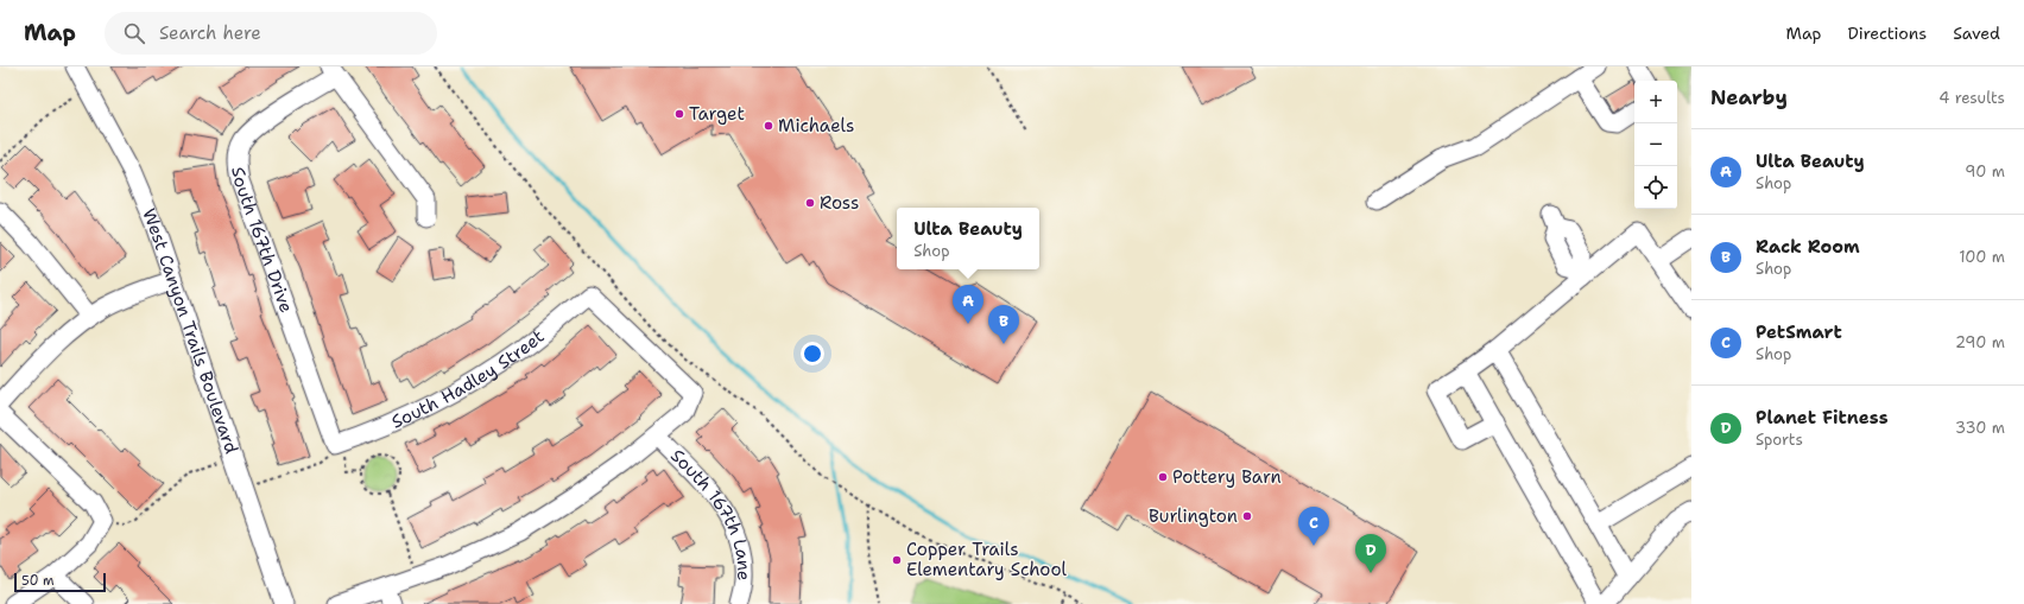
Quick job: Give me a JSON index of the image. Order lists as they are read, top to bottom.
{
  "streets": {
    "street": [
      "South 167th Drive",
      "West Canyon Trails Boulevard",
      "South Hadley Street",
      "South 167th Lane"
    ]
  },
  "crossings": [
    ["South 167th Drive", "South Hadley Street"],
    ["South Hadley Street", "South 167th Lane"]
  ],
  "places": [
    "Target",
    "Michaels",
    "Ross",
    "Pottery Barn",
    "Burlington",
    "Copper Trails Elementary School"
  ],
  "scale_bar": "50 m",
  "page": {
    "header": "Map",
    "search": "Search here",
    "nav": ["Map", "Directions", "Saved"],
    "heading": ["Nearby", "4 results"],
    "map_buttons": ["+", "−"],
    "list": [
      {
        "mark": "A",
        "name": "Ulta Beauty",
        "note": "Shop",
        "value": "90 m"
      },
      {
        "mark": "B",
        "name": "Rack Room",
        "note": "Shop",
        "value": "100 m"
      },
      {
        "mark": "C",
        "name": "PetSmart",
        "note": "Shop",
        "value": "290 m"
      },
      {
        "mark": "D",
        "name": "Planet Fitness",
        "note": "Sports",
        "value": "330 m"
      }
    ],
    "popup": ["Ulta Beauty", "Shop"],
    "pins": [
      "A",
      "B",
      "C",
      "D"
    ],
    "scale": "50 m"
  }
}
